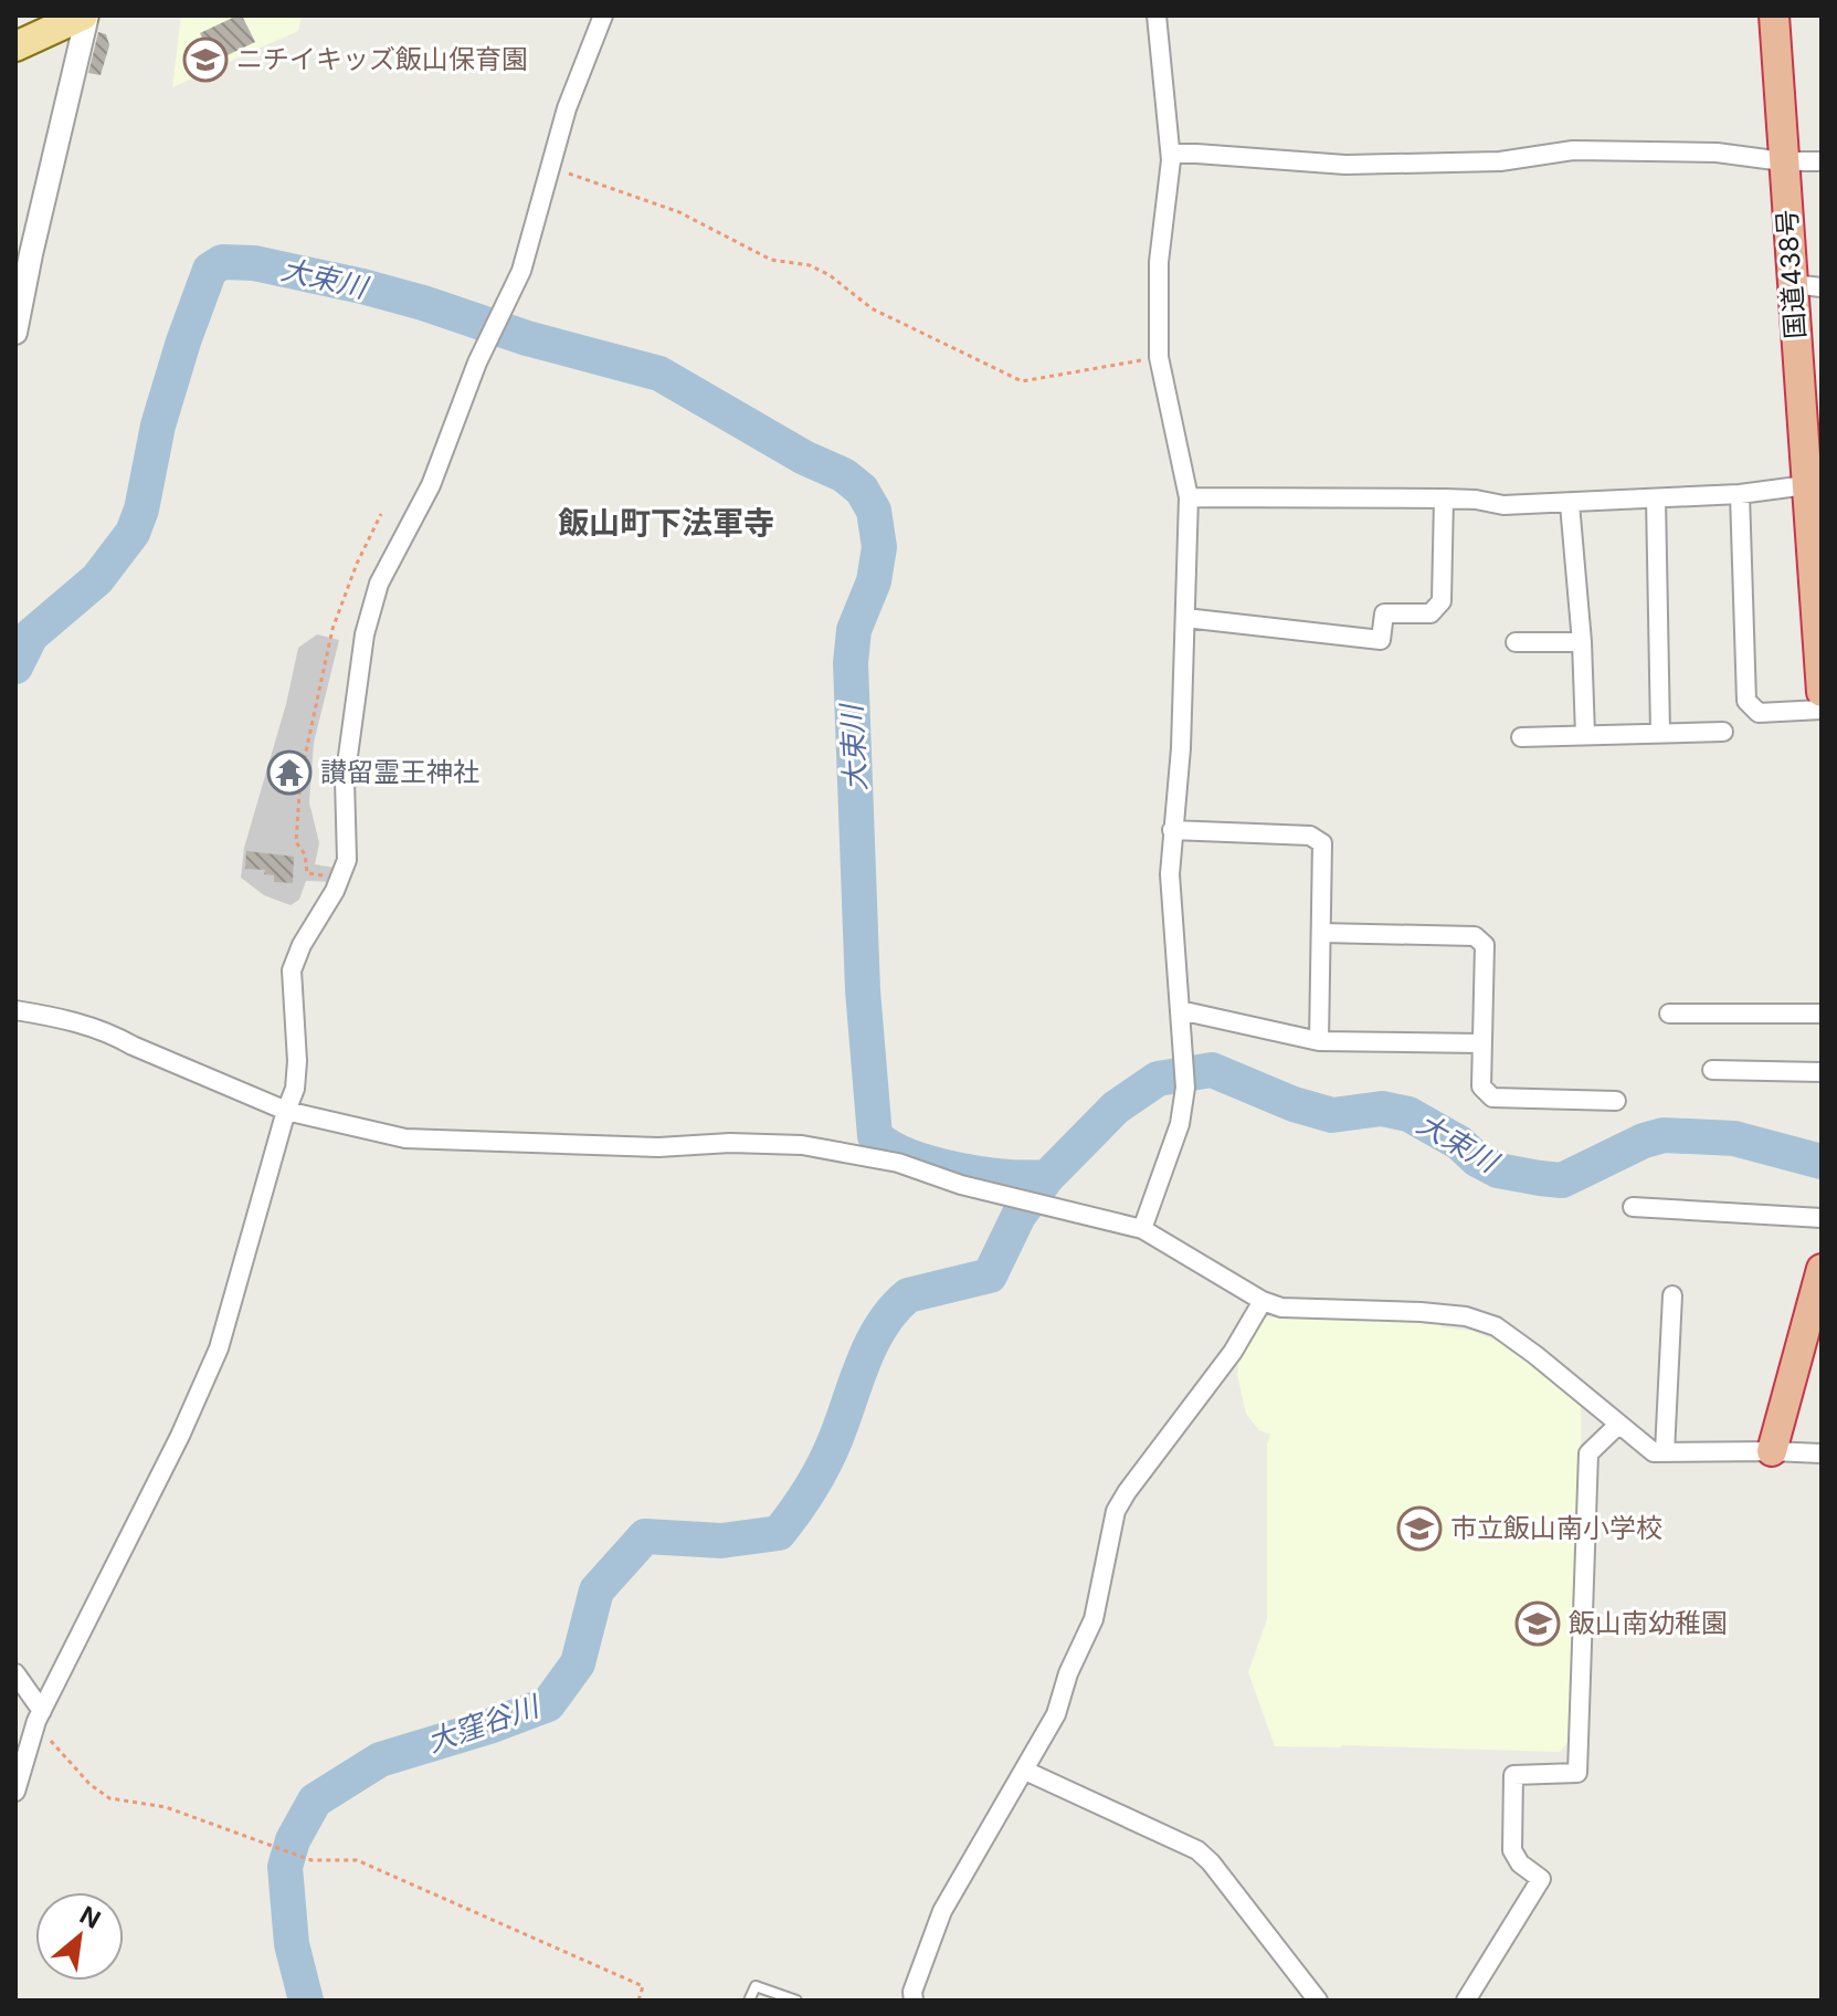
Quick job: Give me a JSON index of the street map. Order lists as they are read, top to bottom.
{
  "streets": {
    "highway": ["国道438号"]
  },
  "districts": ["飯山町下法軍寺"],
  "water": ["大束川", "大窪谷川"],
  "places": {
    "school or university": ["ニチイキッズ飯山保育園", "市立飯山南小学校", "飯山南幼稚園"],
    "temple": ["讃留霊王神社"]
  },
  "north": "top right"
}
